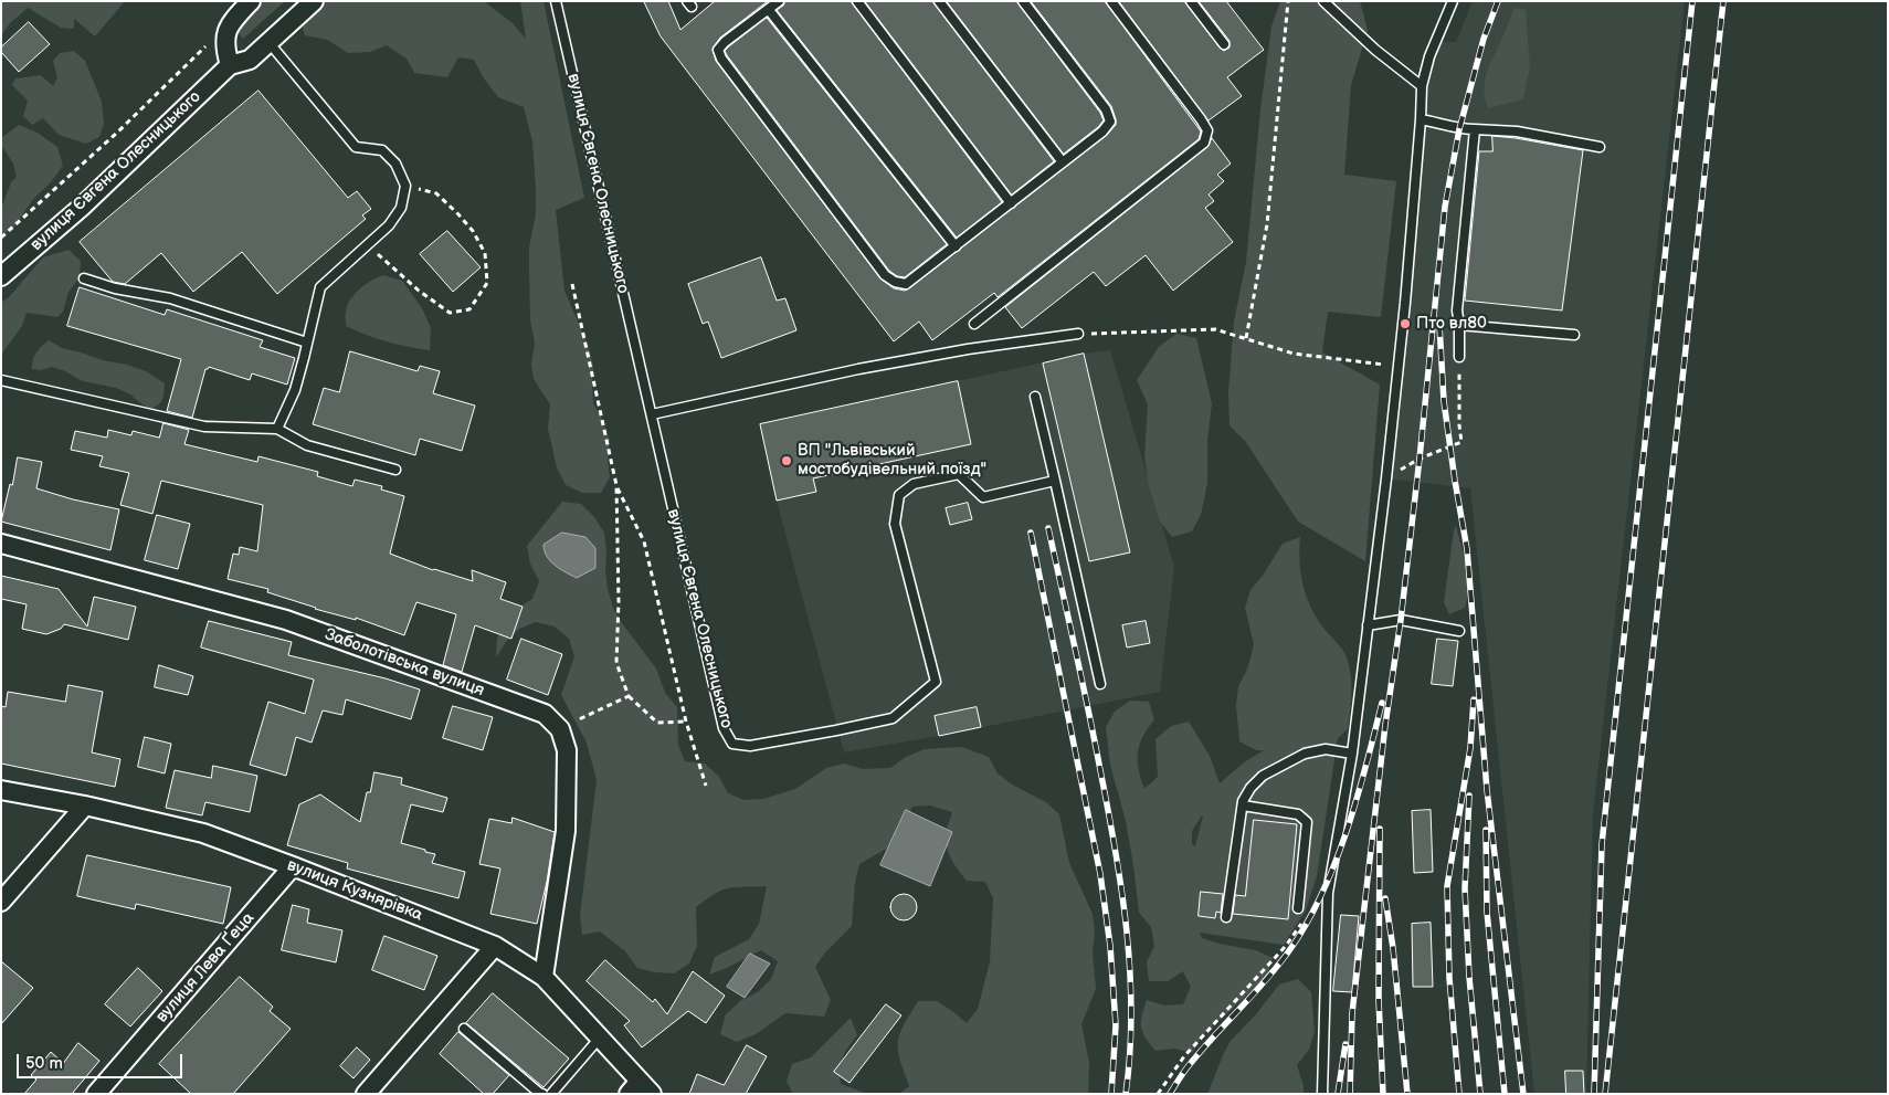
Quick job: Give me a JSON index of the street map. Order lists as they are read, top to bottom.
{
  "streets": {
    "street": [
      "вулиця Євгена Олесницького",
      "Заболотівська вулиця",
      "вулиця Кузнярівка",
      "вулиця Лева Ґеца"
    ]
  },
  "crossings": [
    ["вулиця Кузнярівка", "вулиця Лева Ґеца"]
  ],
  "places": ["Пто вл80", "ВП \"Львівський мостобудівельний поїзд\""],
  "scale_bar": "50 m"
}
